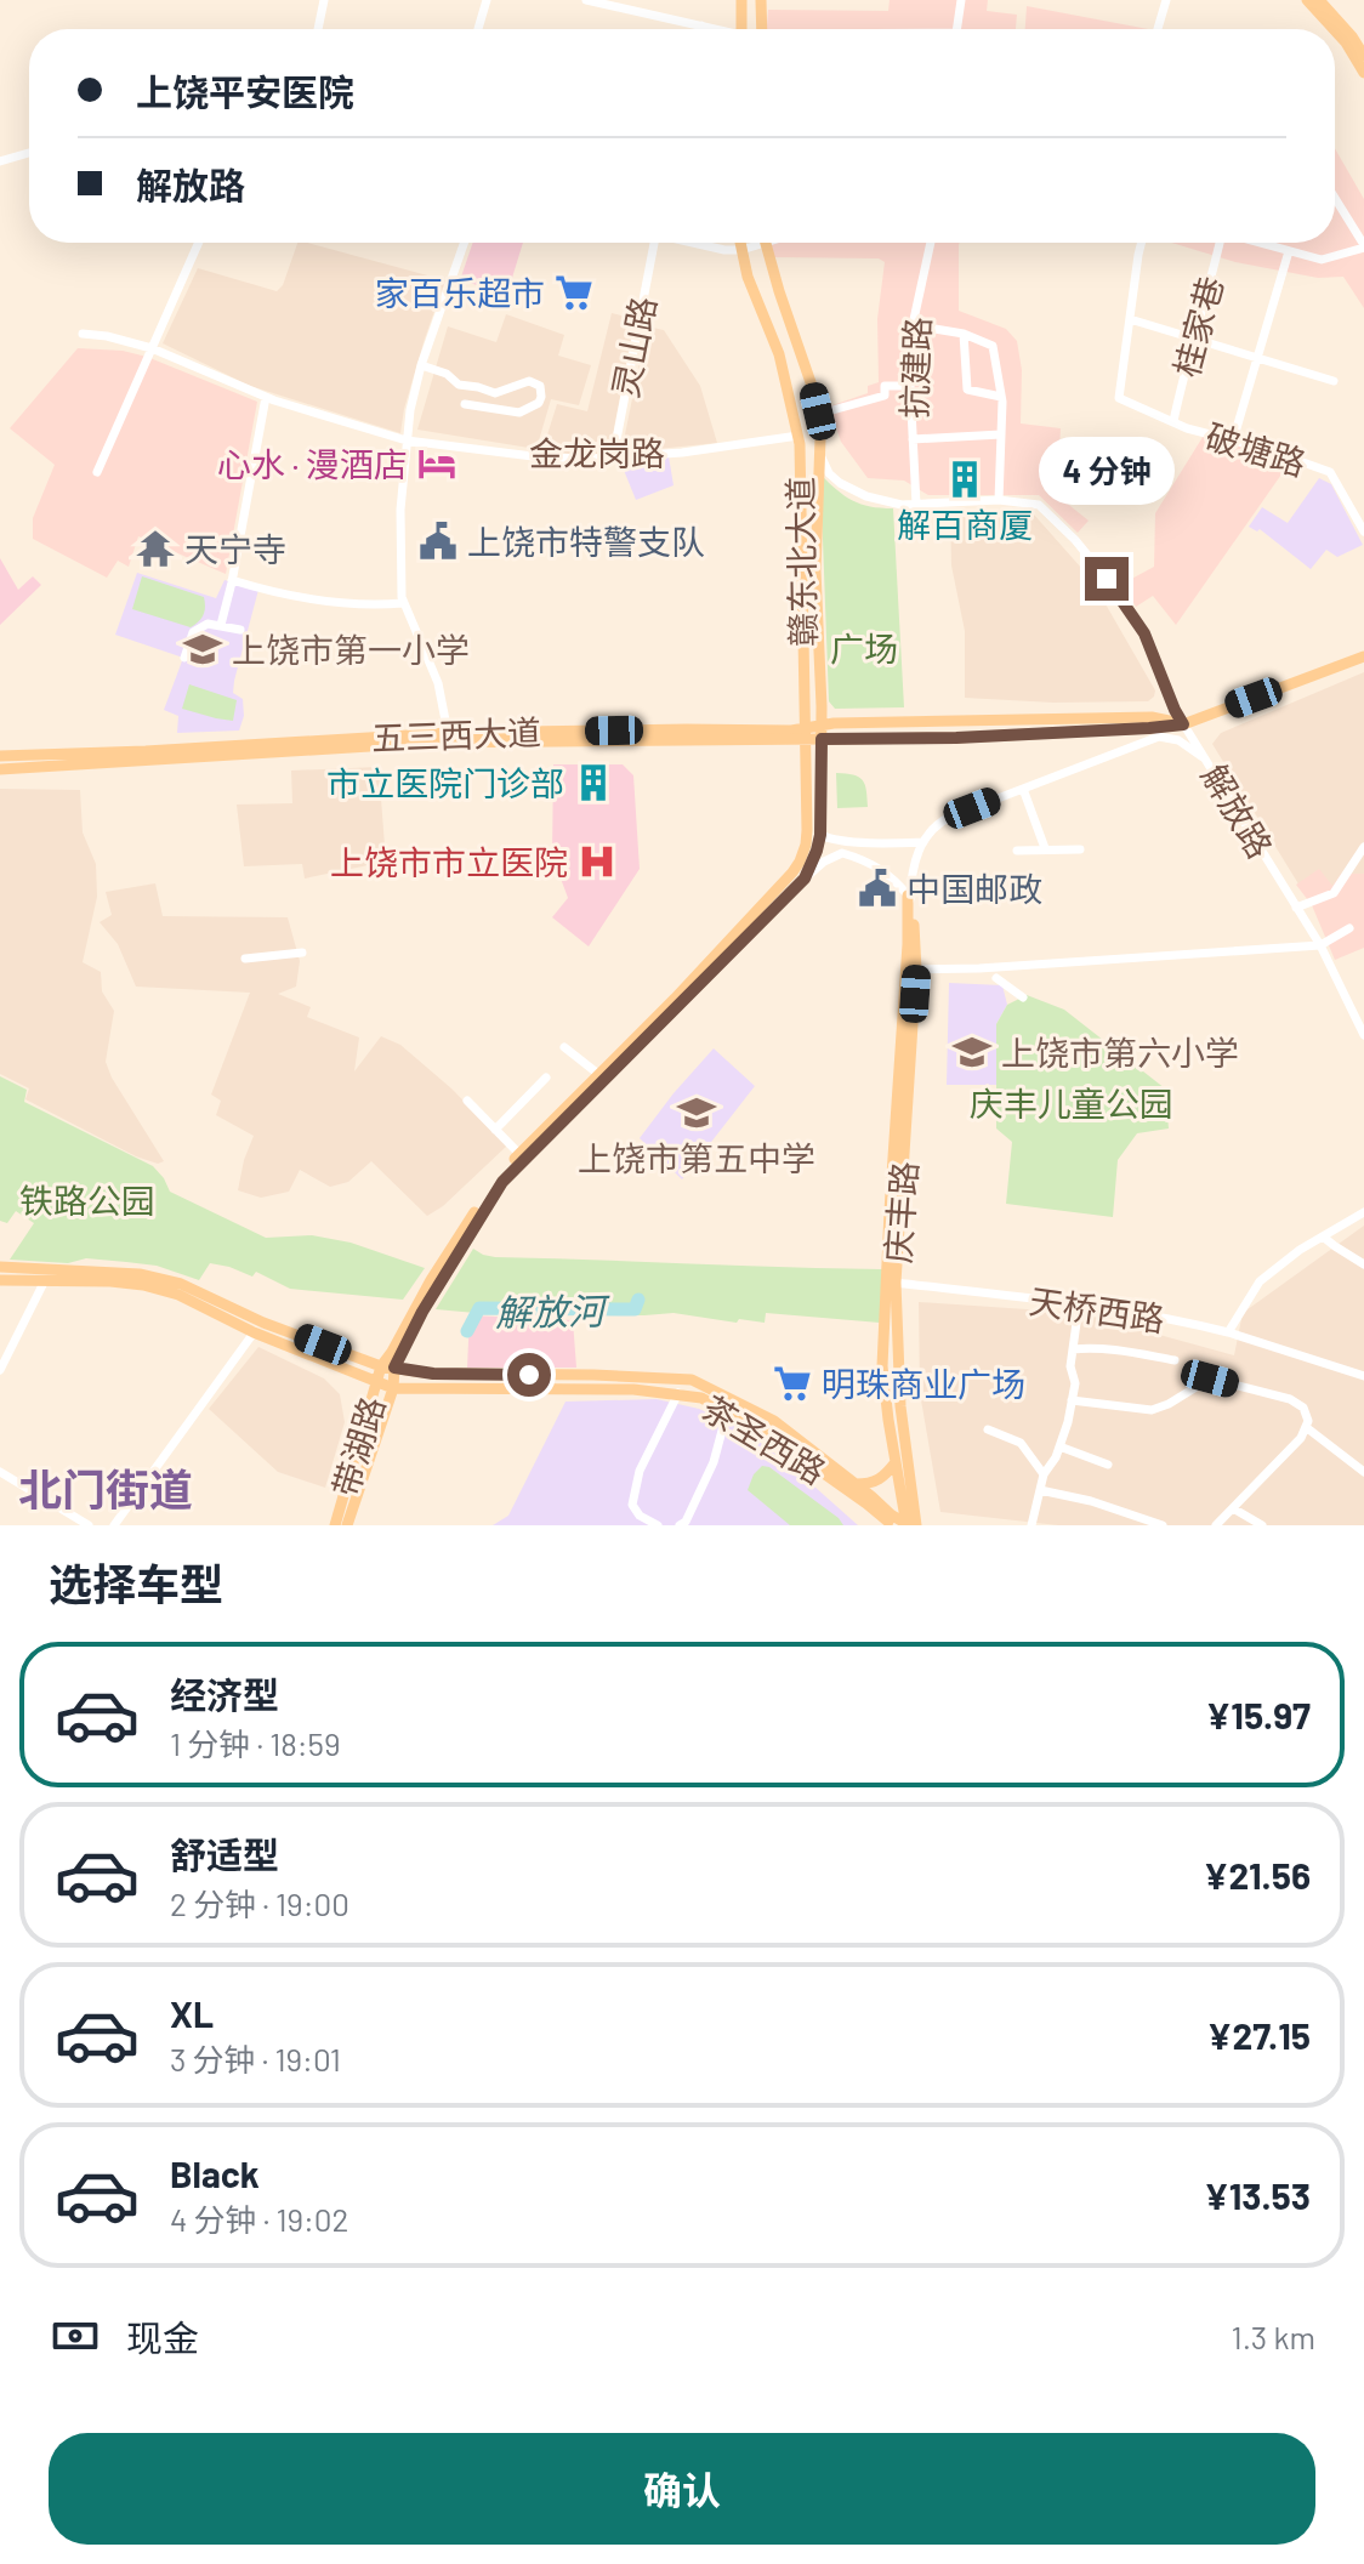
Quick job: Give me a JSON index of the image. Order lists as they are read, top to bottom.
{
  "streets": {
    "main road": [
      "赣东北大道",
      "五三西大道",
      "庆丰路",
      "茶圣西路",
      "带湖路"
    ],
    "street": [
      "桂家巷",
      "灵山路",
      "抗建路",
      "破塘路",
      "金龙岗路",
      "解放路",
      "天桥西路"
    ]
  },
  "crossings": [
    ["桂家巷", "破塘路"],
    ["灵山路", "金龙岗路"],
    ["抗建路", "解放路"],
    ["金龙岗路", "赣东北大道"],
    ["赣东北大道", "五三西大道"],
    ["赣东北大道", "带湖路"],
    ["五三西大道", "解放路"],
    ["庆丰路", "天桥西路"],
    ["茶圣西路", "带湖路"]
  ],
  "districts": ["北门街道"],
  "water": ["解放河"],
  "parks": ["广场", "庆丰儿童公园", "铁路公园"],
  "places": {
    "supermarket": ["家百乐超市", "明珠商业广场"],
    "hotel": ["心水 · 漫酒店"],
    "building": ["解百商厦", "市立医院门诊部"],
    "public building": ["上饶市特警支队", "中国邮政"],
    "temple": ["天宁寺"],
    "school or university": ["上饶市第一小学", "上饶市第六小学", "上饶市第五中学"],
    "hospital": ["上饶市市立医院"]
  },
  "page": {
    "banner": ["上饶平安医院", "解放路"],
    "bubble": "4 分钟",
    "heading": "选择车型",
    "list": [
      {
        "name": "经济型",
        "note": "1 分钟 · 18:59",
        "value": "¥15.97"
      },
      {
        "name": "舒适型",
        "note": "2 分钟 · 19:00",
        "value": "¥21.56"
      },
      {
        "name": "XL",
        "note": "3 分钟 · 19:01",
        "value": "¥27.15"
      },
      {
        "name": "Black",
        "note": "4 分钟 · 19:02",
        "value": "¥13.53"
      }
    ],
    "pay": ["现金", "1.3 km"],
    "buttons": "确认"
  }
}
